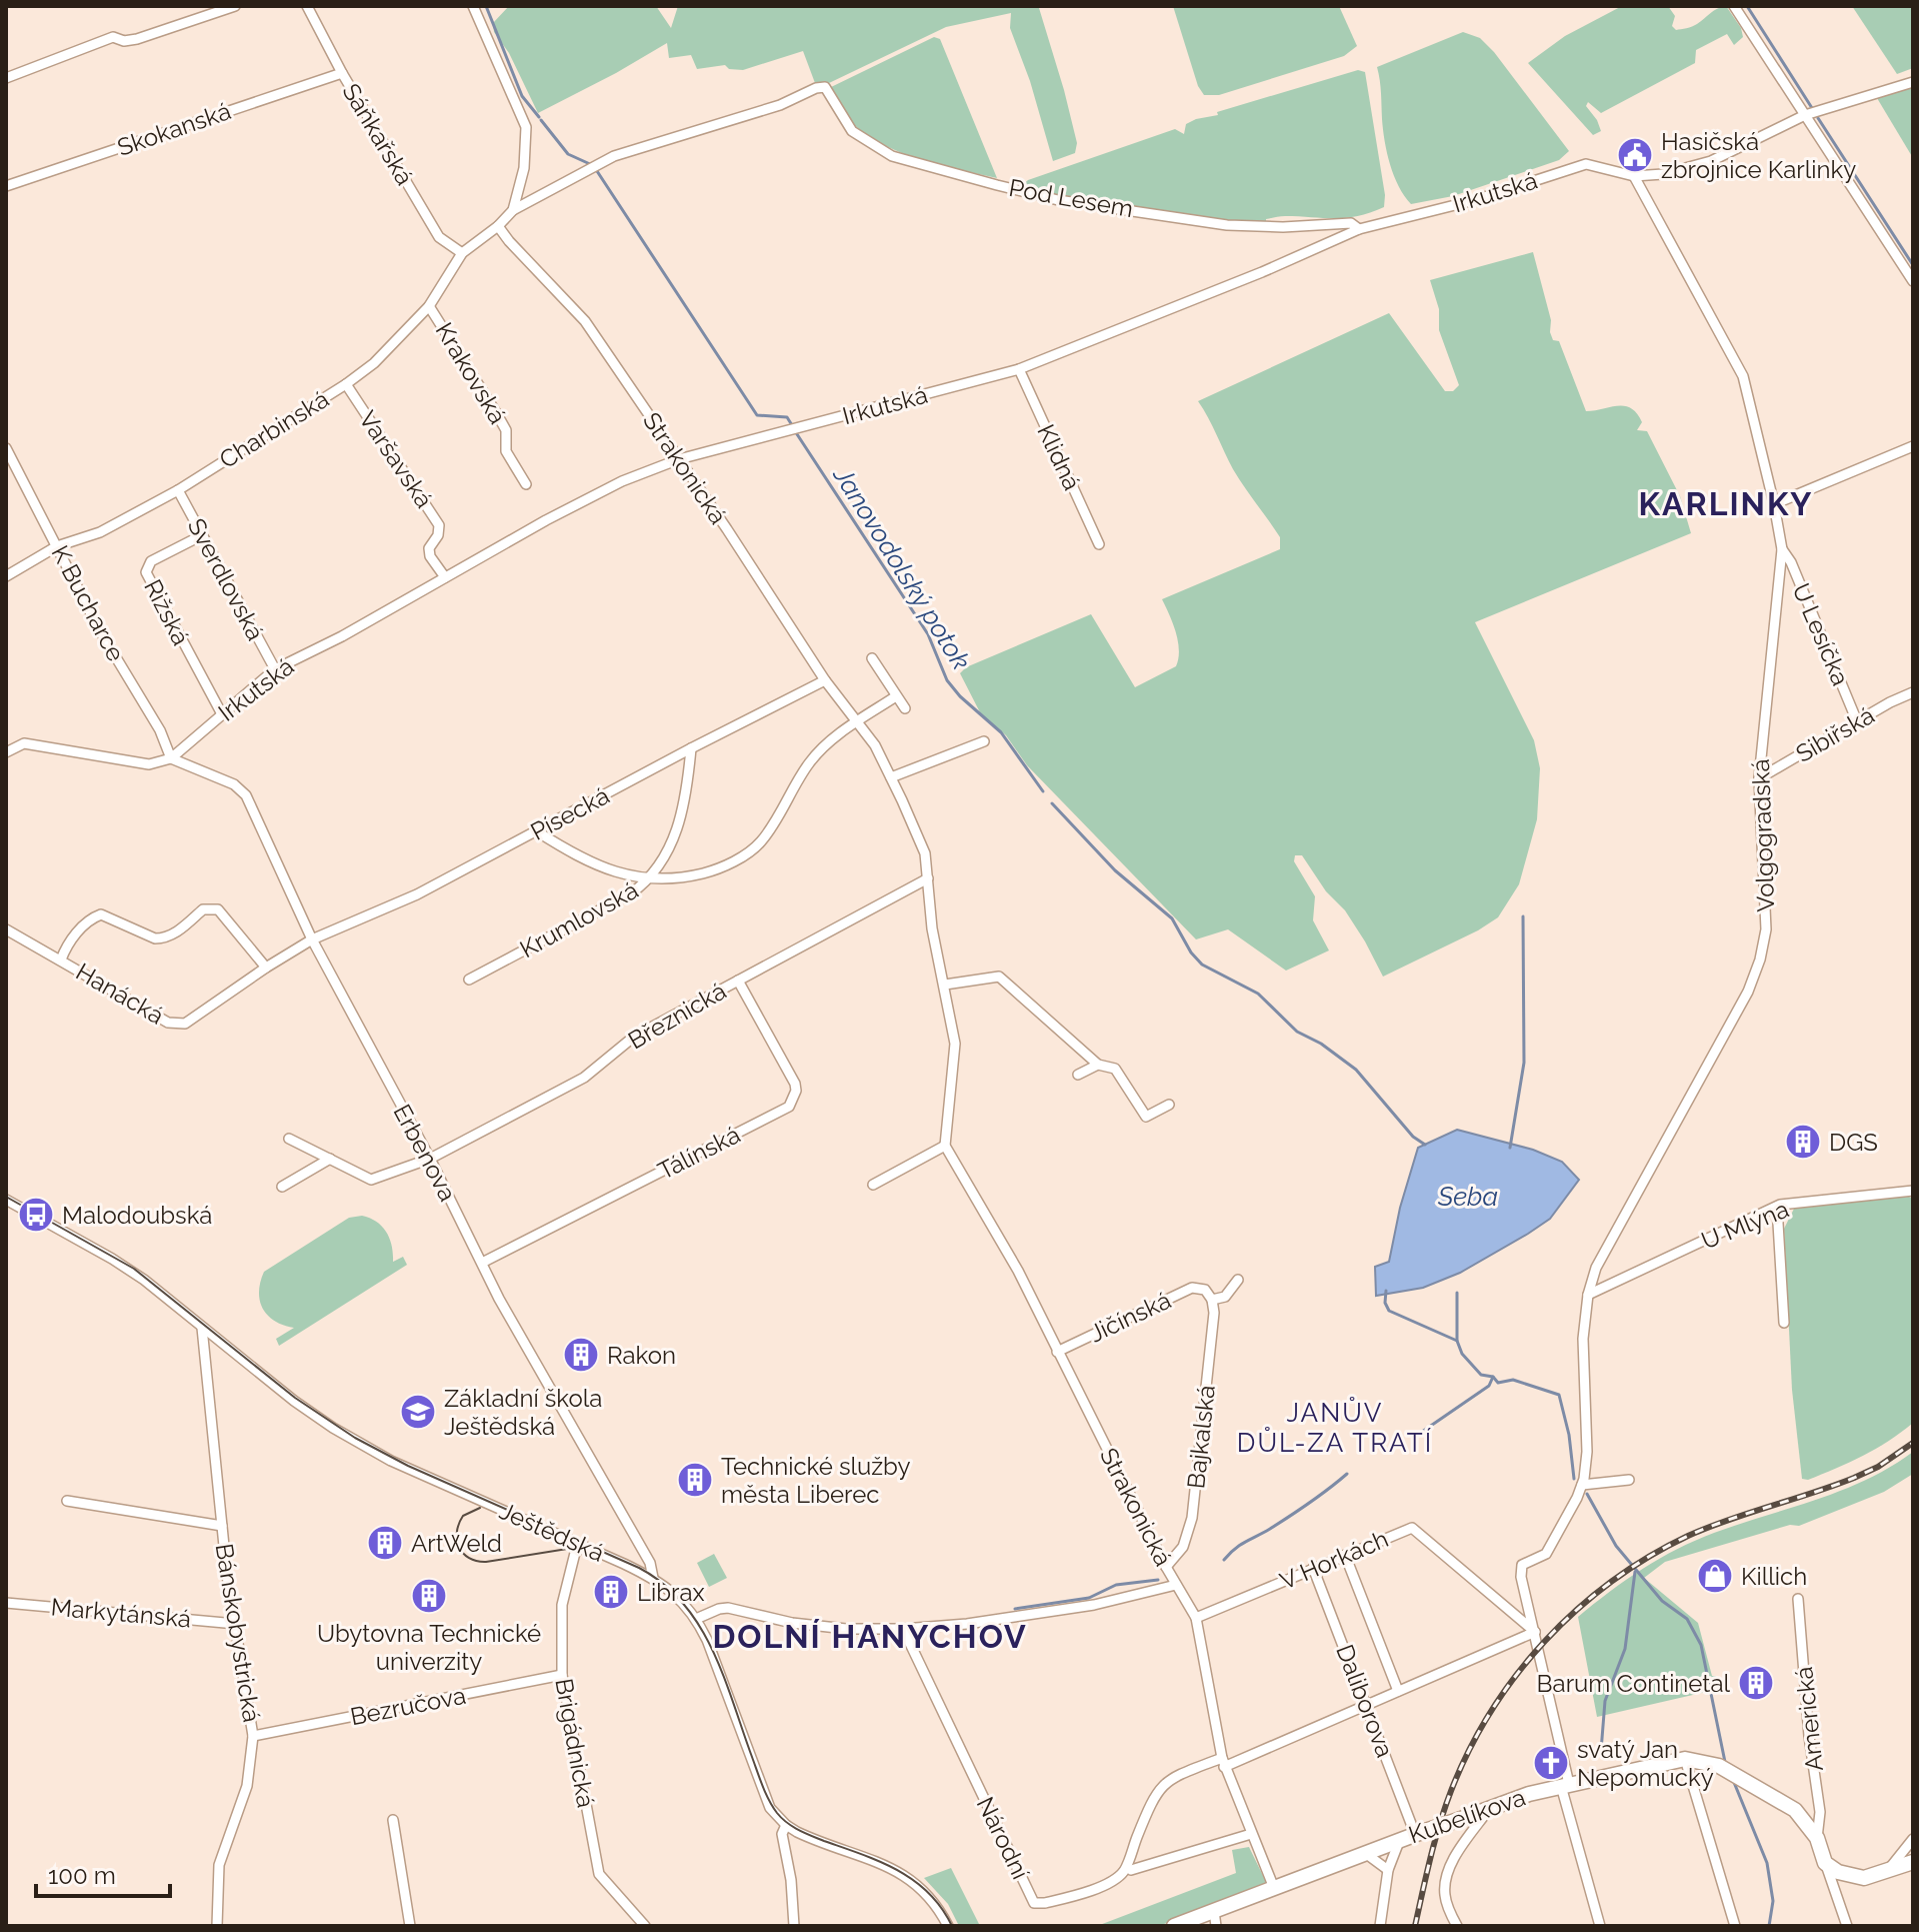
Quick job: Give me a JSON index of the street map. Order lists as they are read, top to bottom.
{
  "streets": {
    "street": [
      "Skokanská",
      "Sáňkařská",
      "Irkutská",
      "Pod Lesem",
      "Krakovská",
      "Charbinská",
      "Klidná",
      "Varšavská",
      "Strakonická",
      "Sverdlovská",
      "K Bucharce",
      "Rižská",
      "U Lesíčka",
      "Sibiřská",
      "Písecká",
      "Volgogradská",
      "Krumlovská",
      "Hanácká",
      "Březnická",
      "Erbenova",
      "Tálínská",
      "U Mlýna",
      "Jičínská",
      "Bajkalská",
      "Ještědská",
      "V Horkách",
      "Markytánská",
      "Bánskobystrická",
      "Daliborova",
      "Bezručova",
      "Americká",
      "Brigádnická",
      "Kubelíkova",
      "Národní"
    ]
  },
  "crossings": [
    ["Skokanská", "Sáňkařská"],
    ["Sáňkařská", "Charbinská"],
    ["Irkutská", "Pod Lesem"],
    ["Irkutská", "Klidná"],
    ["Irkutská", "Varšavská"],
    ["Irkutská", "Strakonická"],
    ["Irkutská", "Sverdlovská"],
    ["Irkutská", "K Bucharce"],
    ["Irkutská", "Rižská"],
    ["Irkutská", "Volgogradská"],
    ["Irkutská", "Erbenova"],
    ["Pod Lesem", "Charbinská"],
    ["Krakovská", "Charbinská"],
    ["Charbinská", "Varšavská"],
    ["Charbinská", "Strakonická"],
    ["Charbinská", "Sverdlovská"],
    ["Charbinská", "K Bucharce"],
    ["Strakonická", "Písecká"],
    ["Strakonická", "Březnická"],
    ["Strakonická", "Jičínská"],
    ["Strakonická", "Bajkalská"],
    ["Strakonická", "V Horkách"],
    ["Strakonická", "Kubelíkova"],
    ["Strakonická", "Národní"],
    ["Sverdlovská", "Rižská"],
    ["K Bucharce", "Erbenova"],
    ["U Lesíčka", "Sibiřská"],
    ["U Lesíčka", "Volgogradská"],
    ["Sibiřská", "Volgogradská"],
    ["Písecká", "Krumlovská"],
    ["Písecká", "Hanácká"],
    ["Písecká", "Erbenova"],
    ["Volgogradská", "U Mlýna"],
    ["Volgogradská", "V Horkách"],
    ["Volgogradská", "Kubelíkova"],
    ["Volgogradská", "Národní"],
    ["Hanácká", "Erbenova"],
    ["Březnická", "Erbenova"],
    ["Březnická", "Tálínská"],
    ["Erbenova", "Tálínská"],
    ["Erbenova", "Ještědská"],
    ["Jičínská", "Bajkalská"],
    ["Ještědská", "Bánskobystrická"],
    ["Ještědská", "Brigádnická"],
    ["V Horkách", "Daliborova"],
    ["V Horkách", "Národní"],
    ["Markytánská", "Bánskobystrická"],
    ["Bánskobystrická", "Bezručova"],
    ["Daliborova", "Kubelíkova"],
    ["Daliborova", "Národní"],
    ["Bezručova", "Brigádnická"],
    ["Americká", "Kubelíkova"]
  ],
  "districts": ["KARLINKY", "JANŮV DŮL-ZA TRATÍ", "DOLNÍ HANYCHOV"],
  "water": ["Janovodolský potok", "Seba"],
  "places": {
    "public building": ["Hasičská zbrojnice Karlinky"],
    "building": [
      "DGS",
      "Rakon",
      "Technické služby města Liberec",
      "ArtWeld",
      "Librax",
      "Ubytovna Technické univerzity",
      "Barum Continetal"
    ],
    "bus stop": ["Malodoubská"],
    "school or university": ["Základní škola Ještědská"],
    "shop": ["Killich"],
    "church": ["svatý Jan Nepomucký"]
  },
  "scale_bar": "100 m"
}
